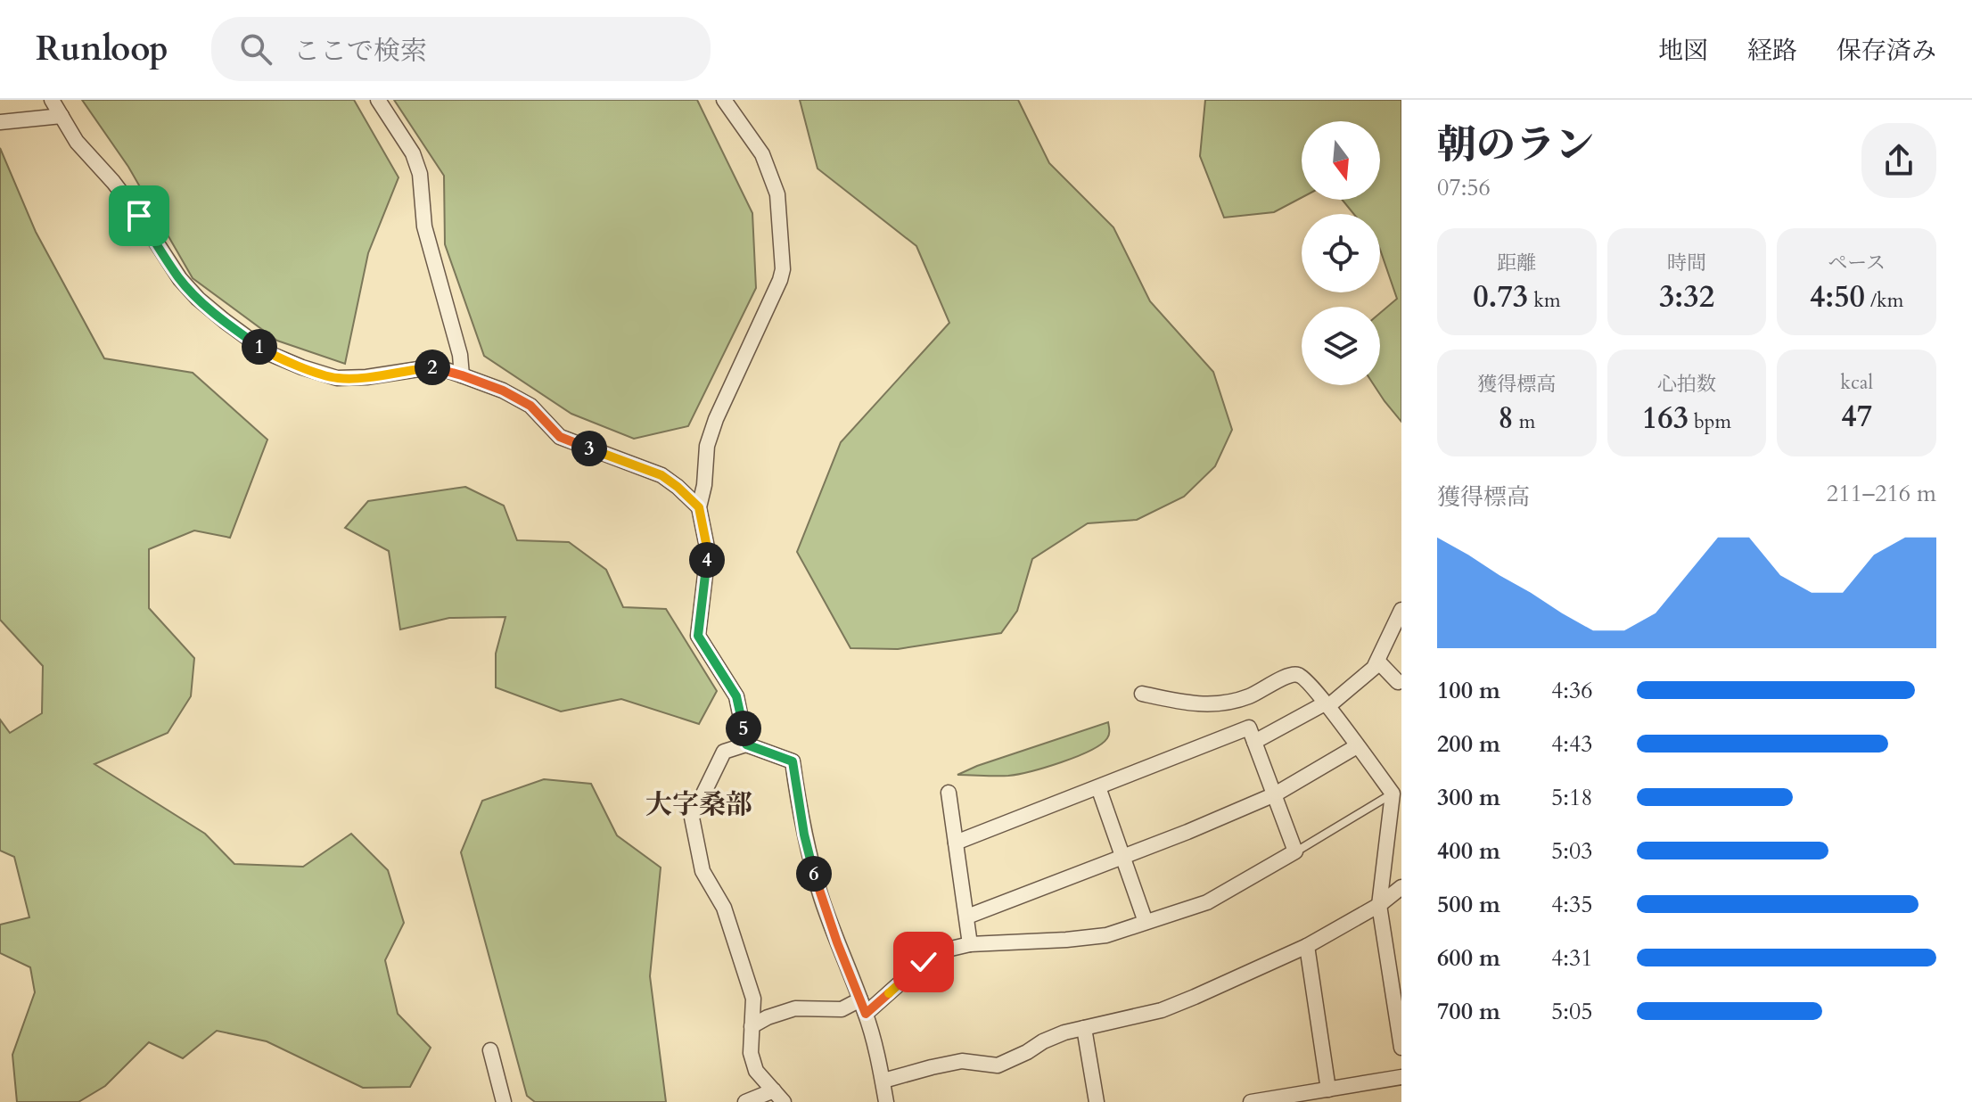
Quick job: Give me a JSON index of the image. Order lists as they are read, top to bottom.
{
  "districts": ["大字桑部"],
  "north": "bottom",
  "page": {
    "header": "Runloop",
    "search": "ここで検索",
    "nav": ["地図", "経路", "保存済み"],
    "heading": ["朝のラン", "07:56"],
    "stats": [
      ["距離", "0.73 km"],
      ["時間", "3:32"],
      ["ペース", "4:50 /km"],
      ["獲得標高", "8 m"],
      ["心拍数", "163 bpm"],
      ["kcal", "47"]
    ],
    "pins": [
      "1",
      "2",
      "3",
      "4",
      "5",
      "6"
    ],
    "chart": ["獲得標高", "211–216 m"],
    "list": [
      {
        "name": "100 m",
        "note": "4:36"
      },
      {
        "name": "200 m",
        "note": "4:43"
      },
      {
        "name": "300 m",
        "note": "5:18"
      },
      {
        "name": "400 m",
        "note": "5:03"
      },
      {
        "name": "500 m",
        "note": "4:35"
      },
      {
        "name": "600 m",
        "note": "4:31"
      },
      {
        "name": "700 m",
        "note": "5:05"
      }
    ]
  }
}
